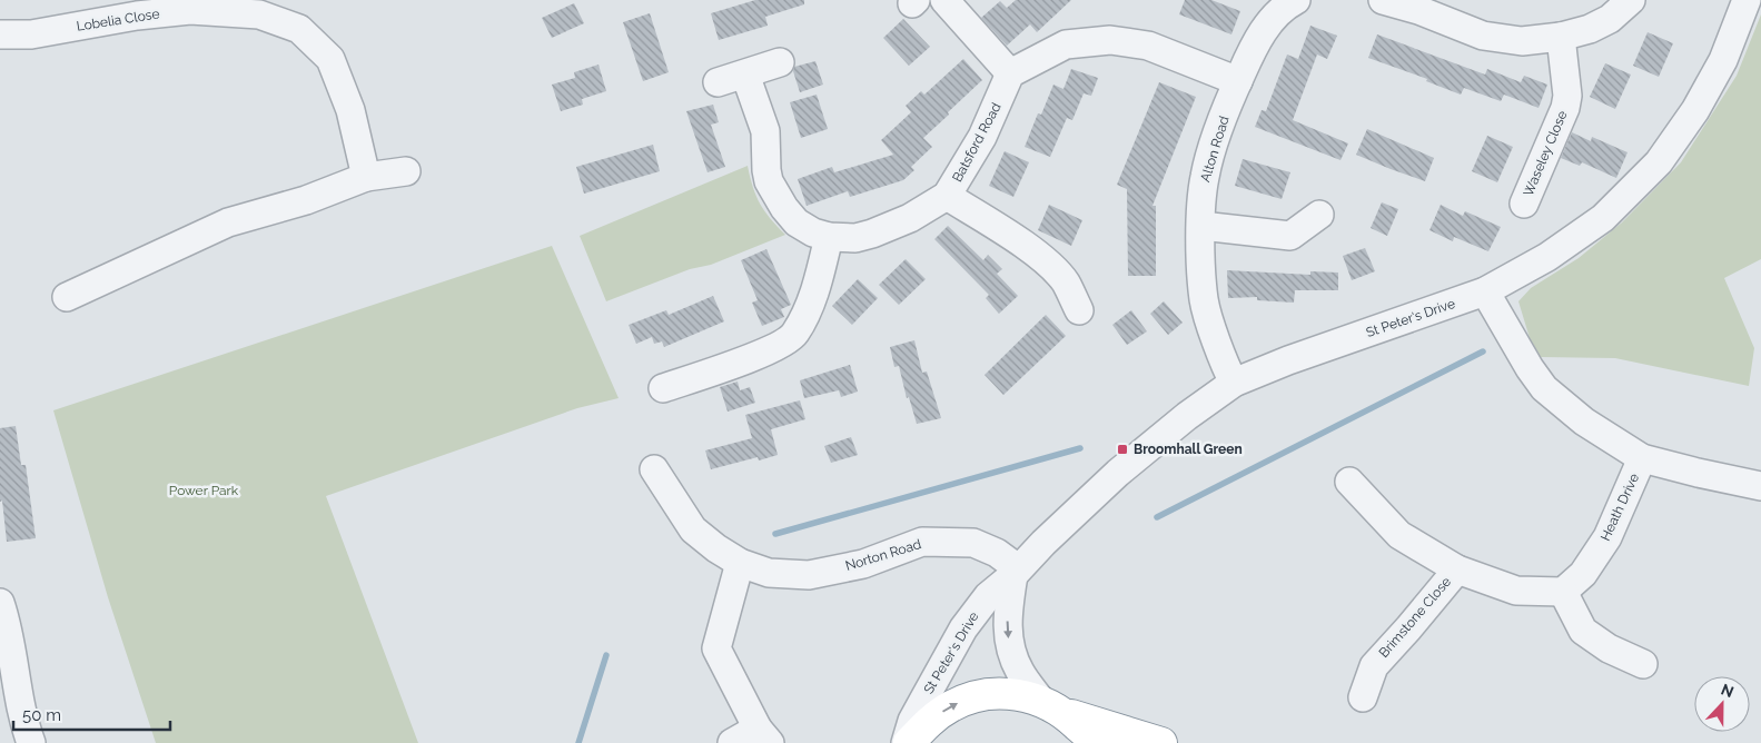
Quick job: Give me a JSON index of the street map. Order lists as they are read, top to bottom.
{
  "streets": {
    "street": [
      "Lobelia Close",
      "Batsford Road",
      "Alton Road",
      "Waseley Close",
      "St Peter's Drive",
      "Heath Drive",
      "Norton Road",
      "Brimstone Close"
    ]
  },
  "crossings": [
    ["Alton Road", "St Peter's Drive"],
    ["St Peter's Drive", "Norton Road"]
  ],
  "parks": ["Power Park"],
  "places": {
    "transit": ["Broomhall Green"]
  },
  "scale_bar": "50 m",
  "north": "top"
}
